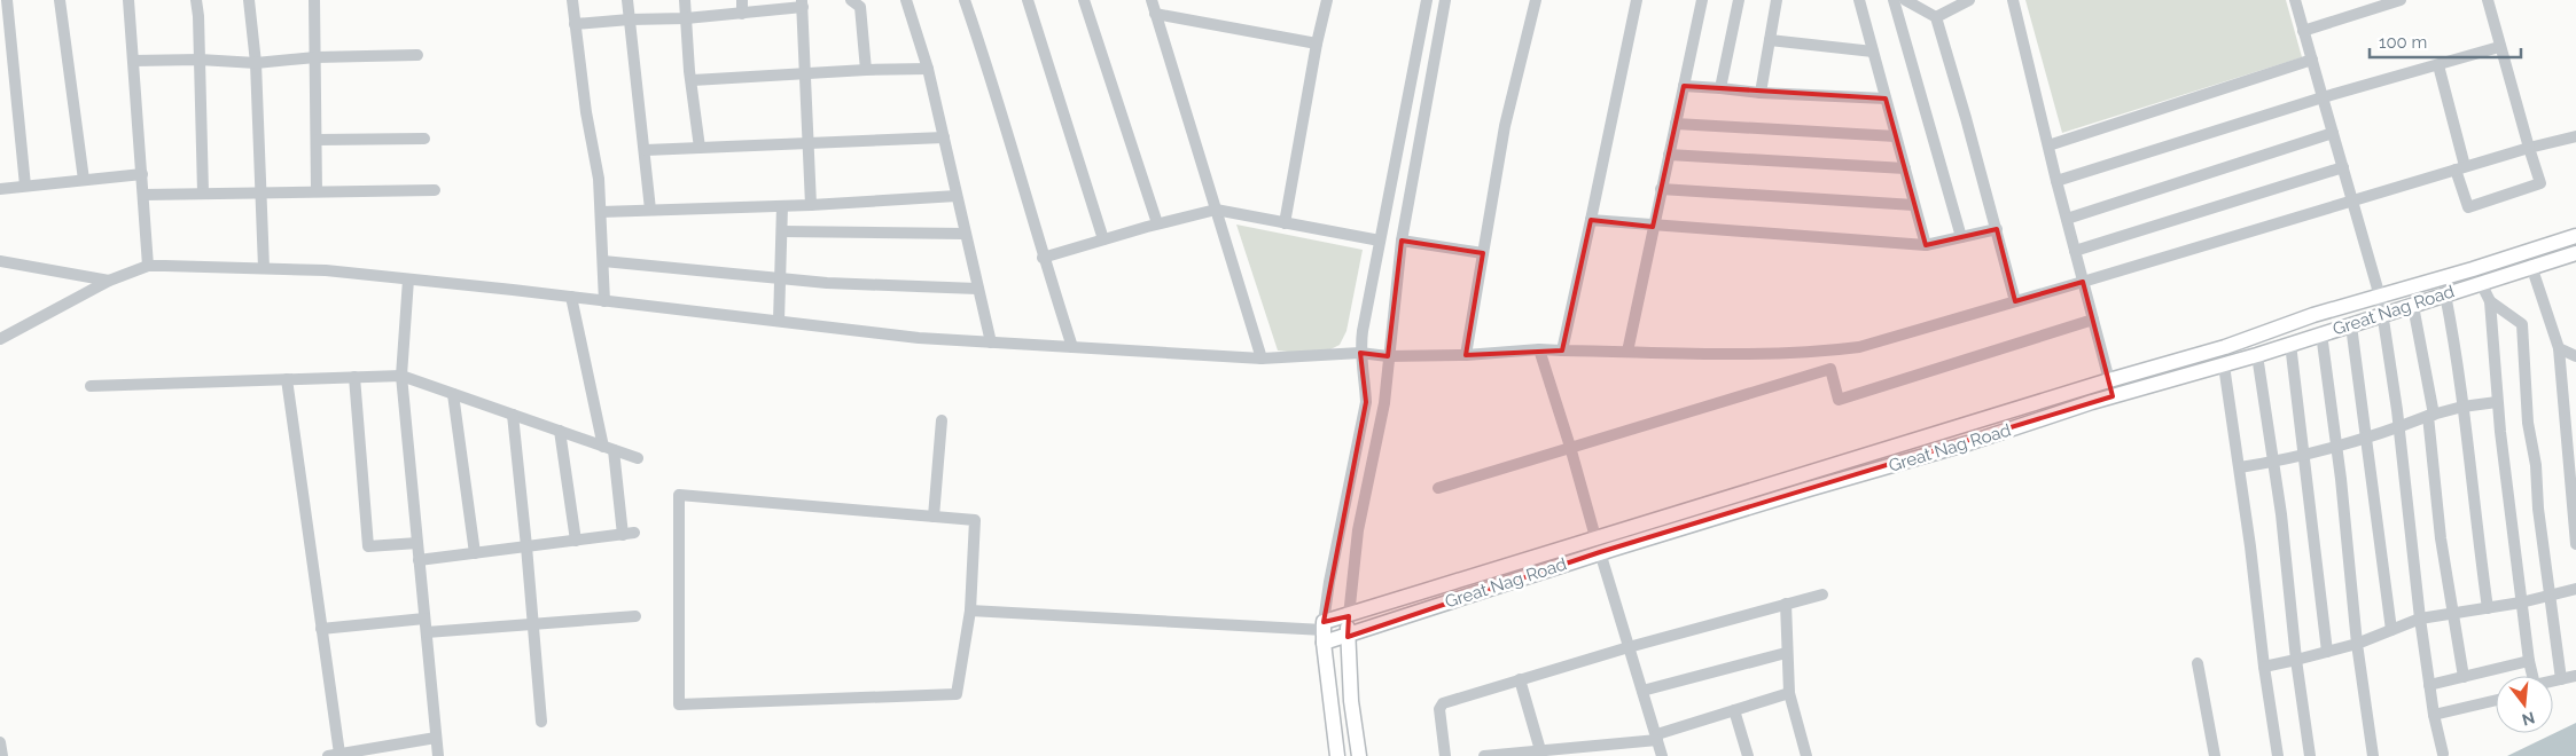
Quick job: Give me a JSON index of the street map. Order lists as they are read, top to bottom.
{
  "streets": {
    "main road": ["Great Nag Road"]
  },
  "scale_bar": "100 m",
  "north": "bottom"
}
